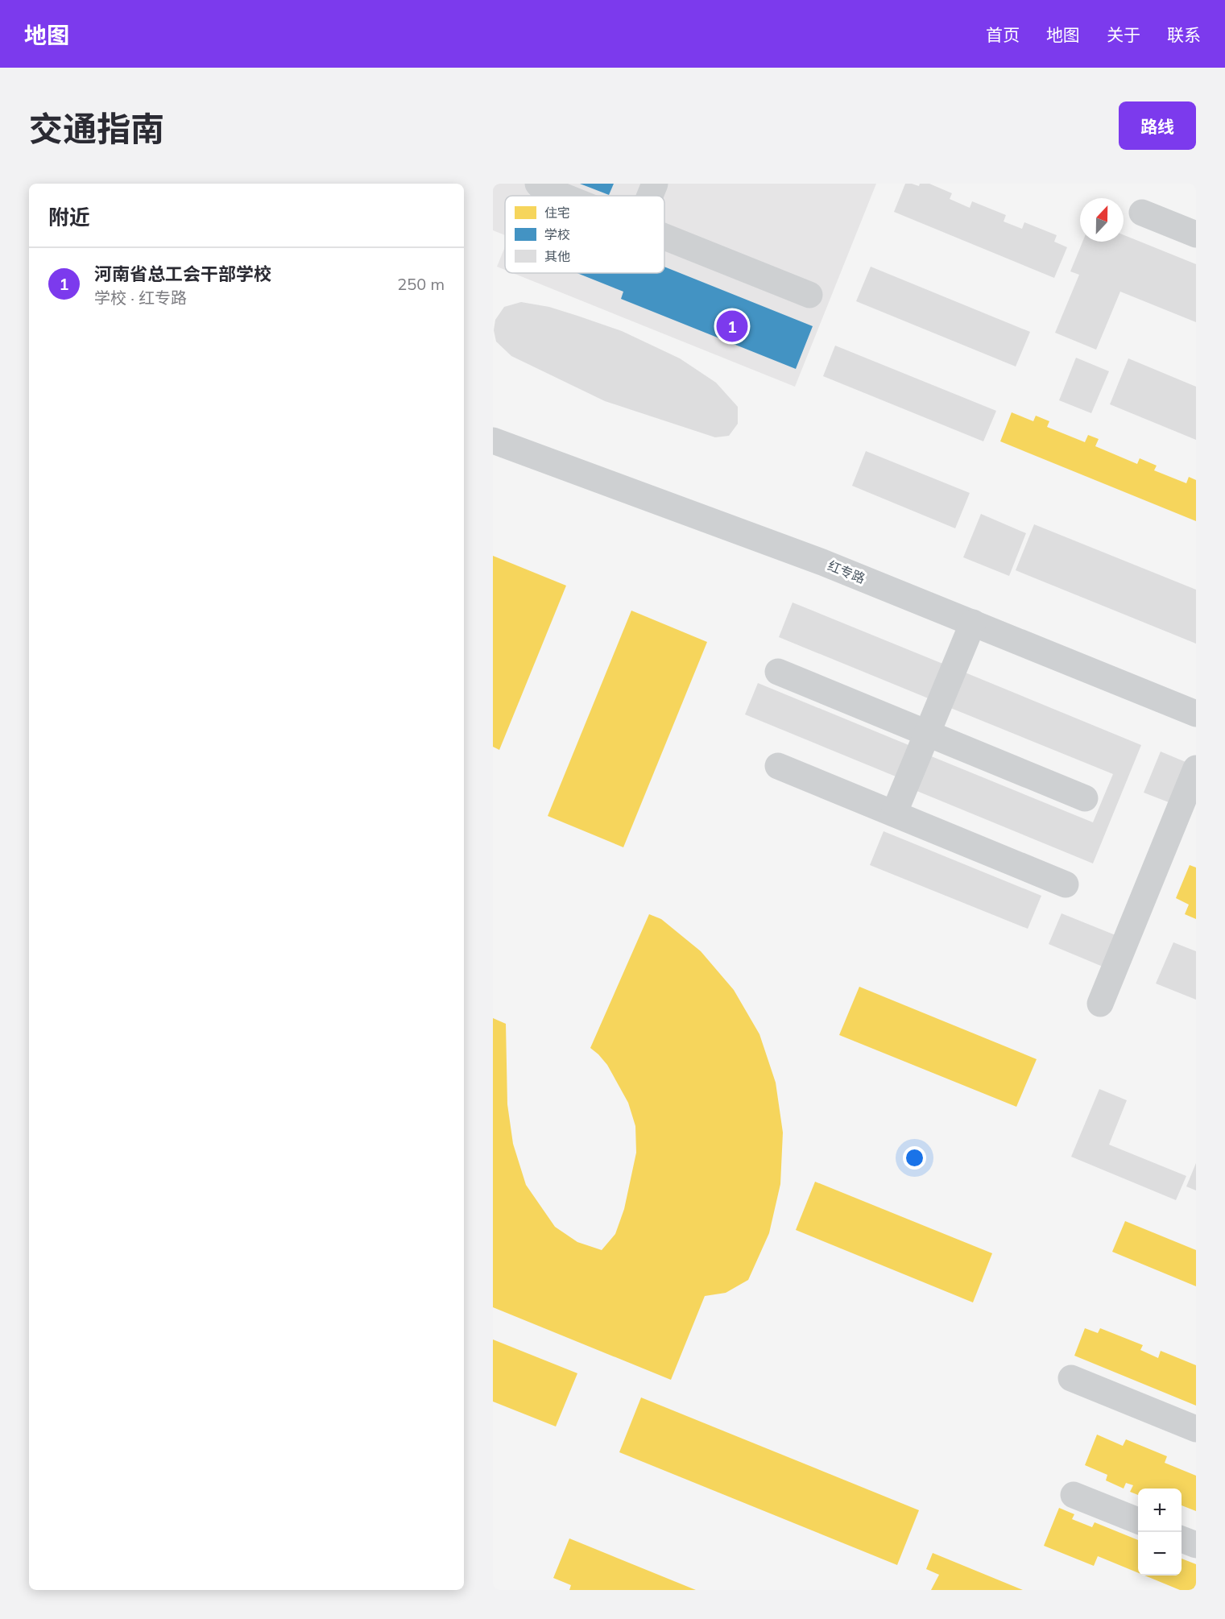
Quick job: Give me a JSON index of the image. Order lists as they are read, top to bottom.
{
  "streets": {
    "street": ["红专路"]
  },
  "legend": ["住宅", "学校", "其他"],
  "north": "top",
  "page": {
    "header": "地图",
    "nav": [
      "首页",
      "地图",
      "关于",
      "联系"
    ],
    "title": "交通指南",
    "buttons": "路线",
    "heading": "附近",
    "list": [
      {
        "mark": "1",
        "name": "河南省总工会干部学校",
        "note": "学校 · 红专路",
        "value": "250 m"
      }
    ],
    "pins": "1",
    "map_buttons": ["+", "−"]
  }
}
